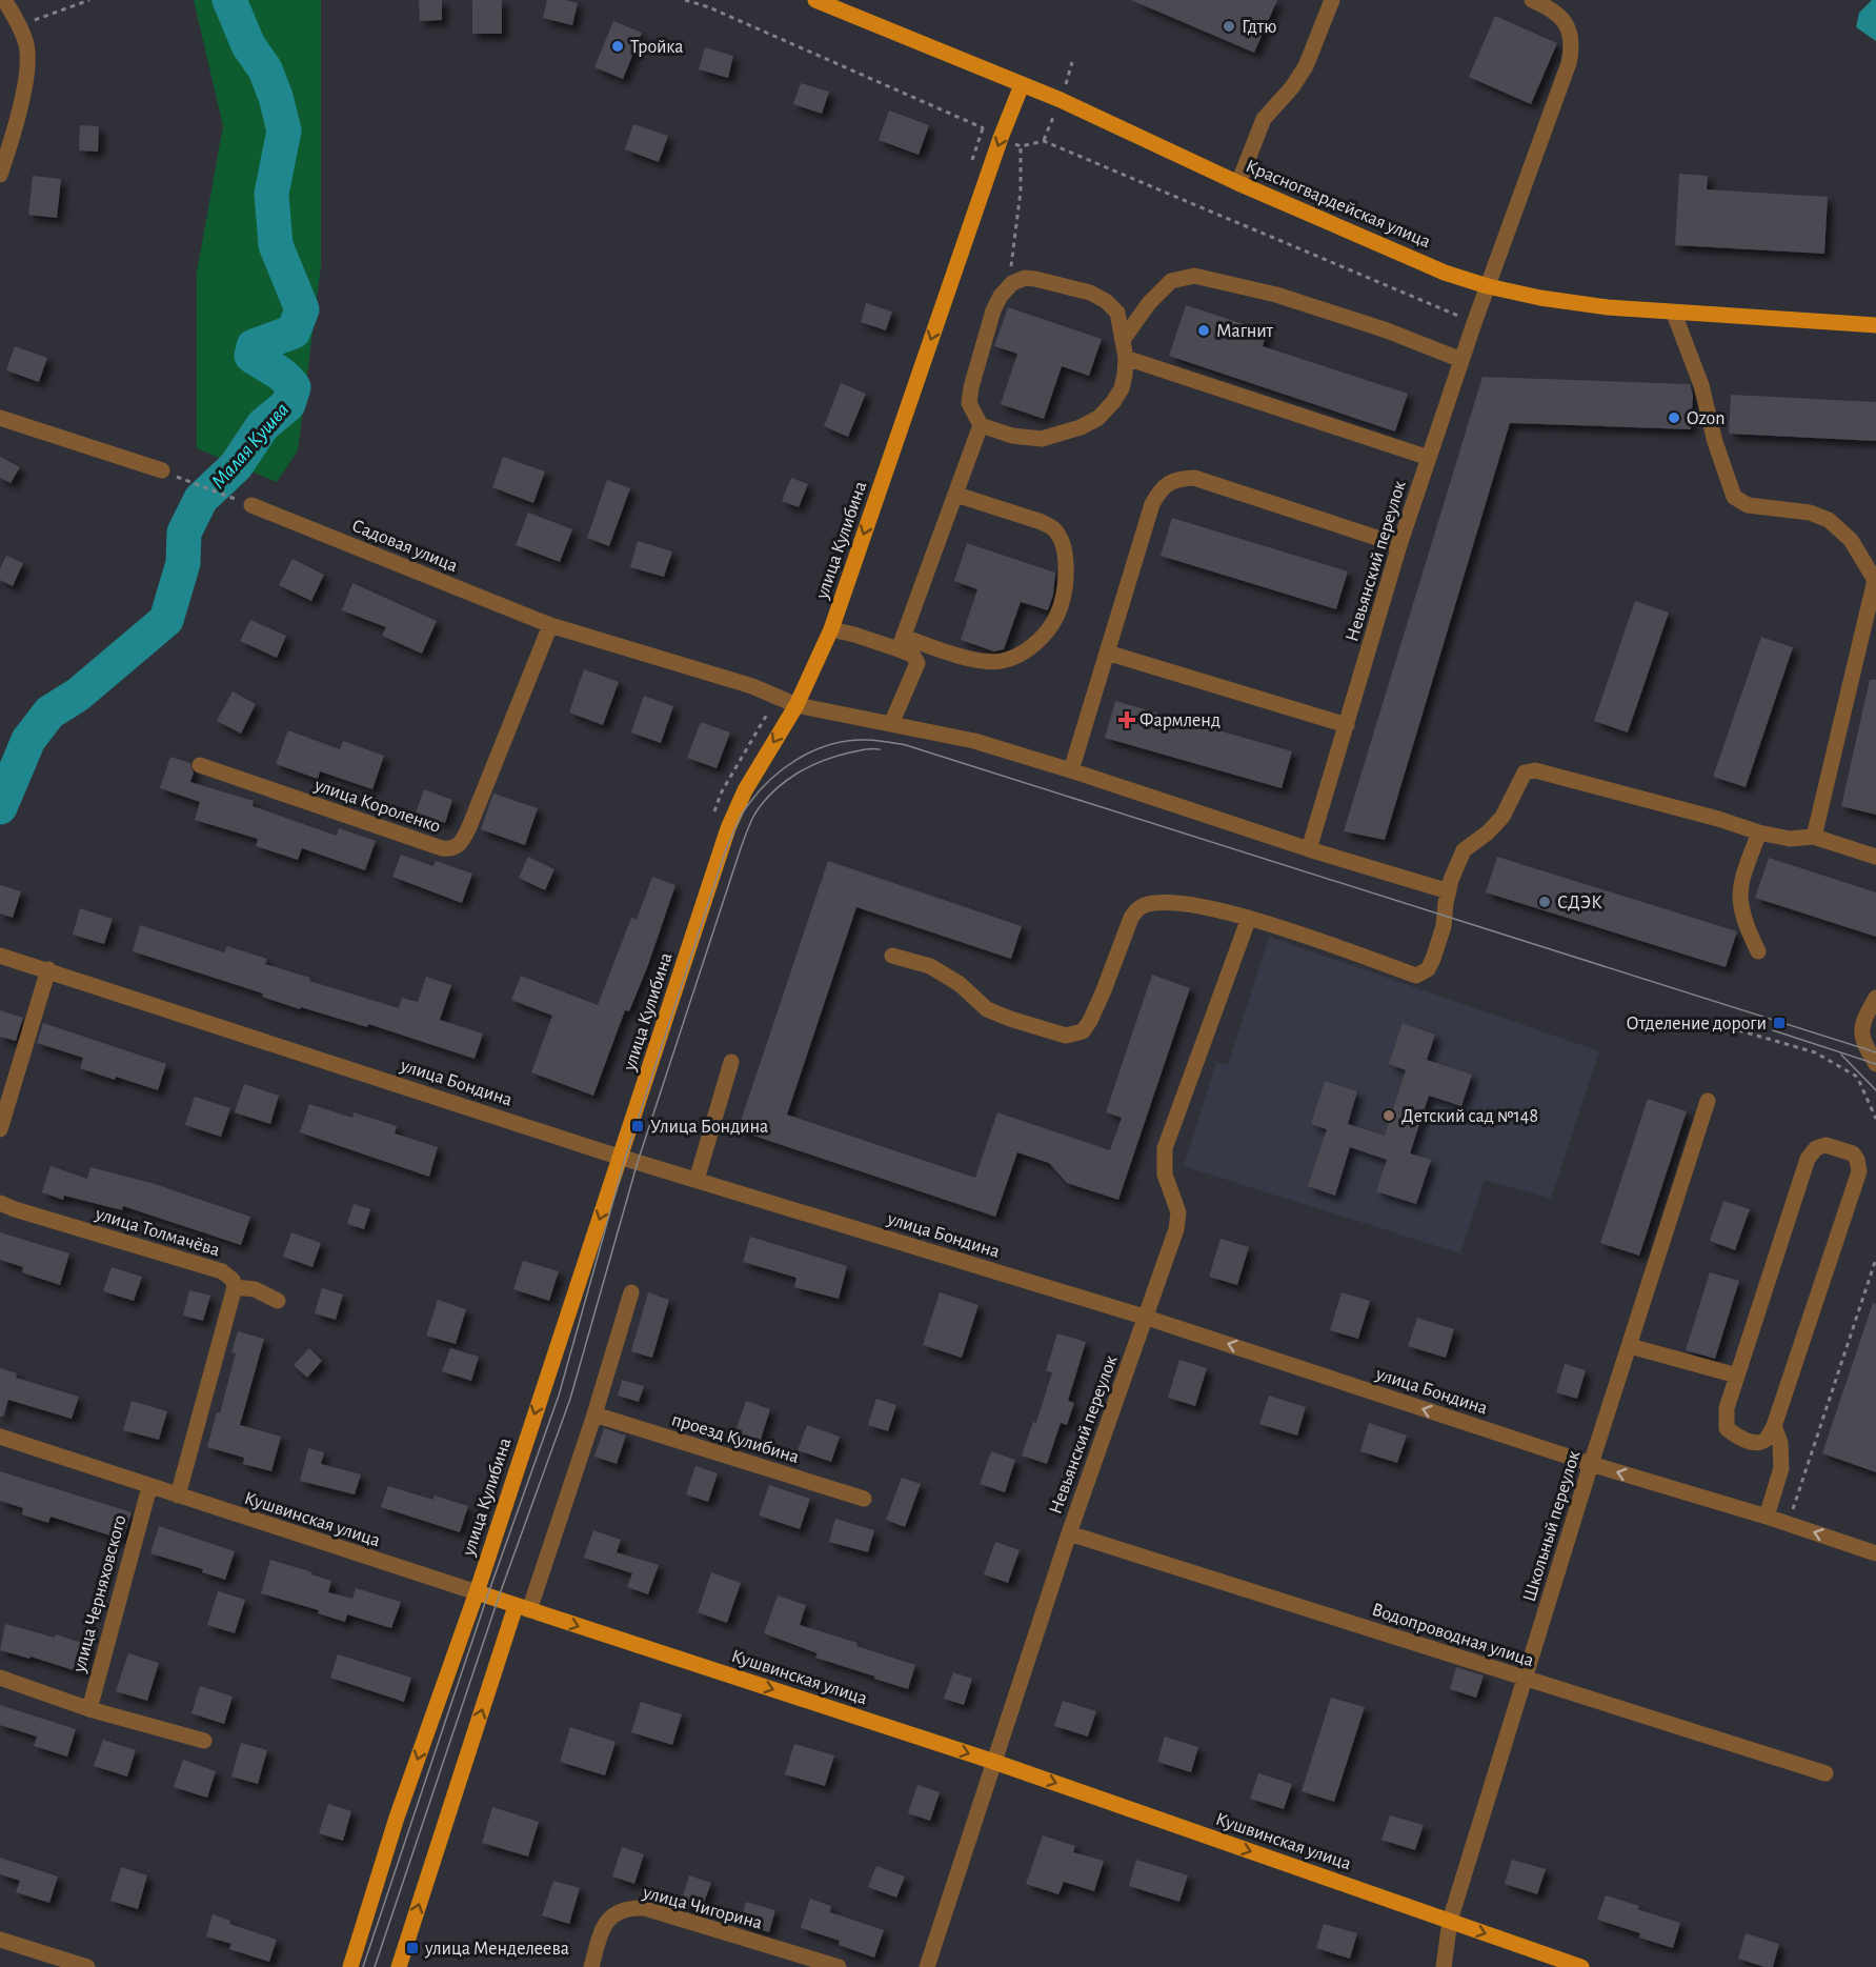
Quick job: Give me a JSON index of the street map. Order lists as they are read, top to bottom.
{
  "streets": {
    "main road": ["Красногвардейская улица", "улица Кулибина", "Кушвинская улица"],
    "street": [
      "Садовая улица",
      "Невьянский переулок",
      "улица Короленко",
      "улица Бондина",
      "улица Толмачёва",
      "проезд Кулибина",
      "Школьный переулок",
      "улица Черняховского",
      "Водопроводная улица",
      "улица Чигорина"
    ]
  },
  "crossings": [
    ["Красногвардейская улица", "улица Кулибина"],
    ["Красногвардейская улица", "Невьянский переулок"],
    ["улица Кулибина", "Садовая улица"],
    ["улица Кулибина", "улица Бондина"],
    ["улица Кулибина", "Кушвинская улица"],
    ["Садовая улица", "Невьянский переулок"],
    ["Садовая улица", "улица Короленко"],
    ["Невьянский переулок", "улица Бондина"],
    ["Невьянский переулок", "Кушвинская улица"],
    ["Невьянский переулок", "Водопроводная улица"],
    ["улица Бондина", "Школьный переулок"],
    ["Кушвинская улица", "Школьный переулок"],
    ["Кушвинская улица", "улица Черняховского"],
    ["Школьный переулок", "Водопроводная улица"]
  ],
  "one_way": ["улица Кулибина", "улица Бондина", "Кушвинская улица"],
  "water": ["Малая Кушва"],
  "places": {
    "other": [
      "Гдтю",
      "Тройка",
      "Магнит",
      "Ozon",
      "СДЭК",
      "Детский сад №148"
    ],
    "health": ["Фармленд"],
    "transit": ["Отделение дороги", "Улица Бондина", "улица Менделеева"]
  }
}
